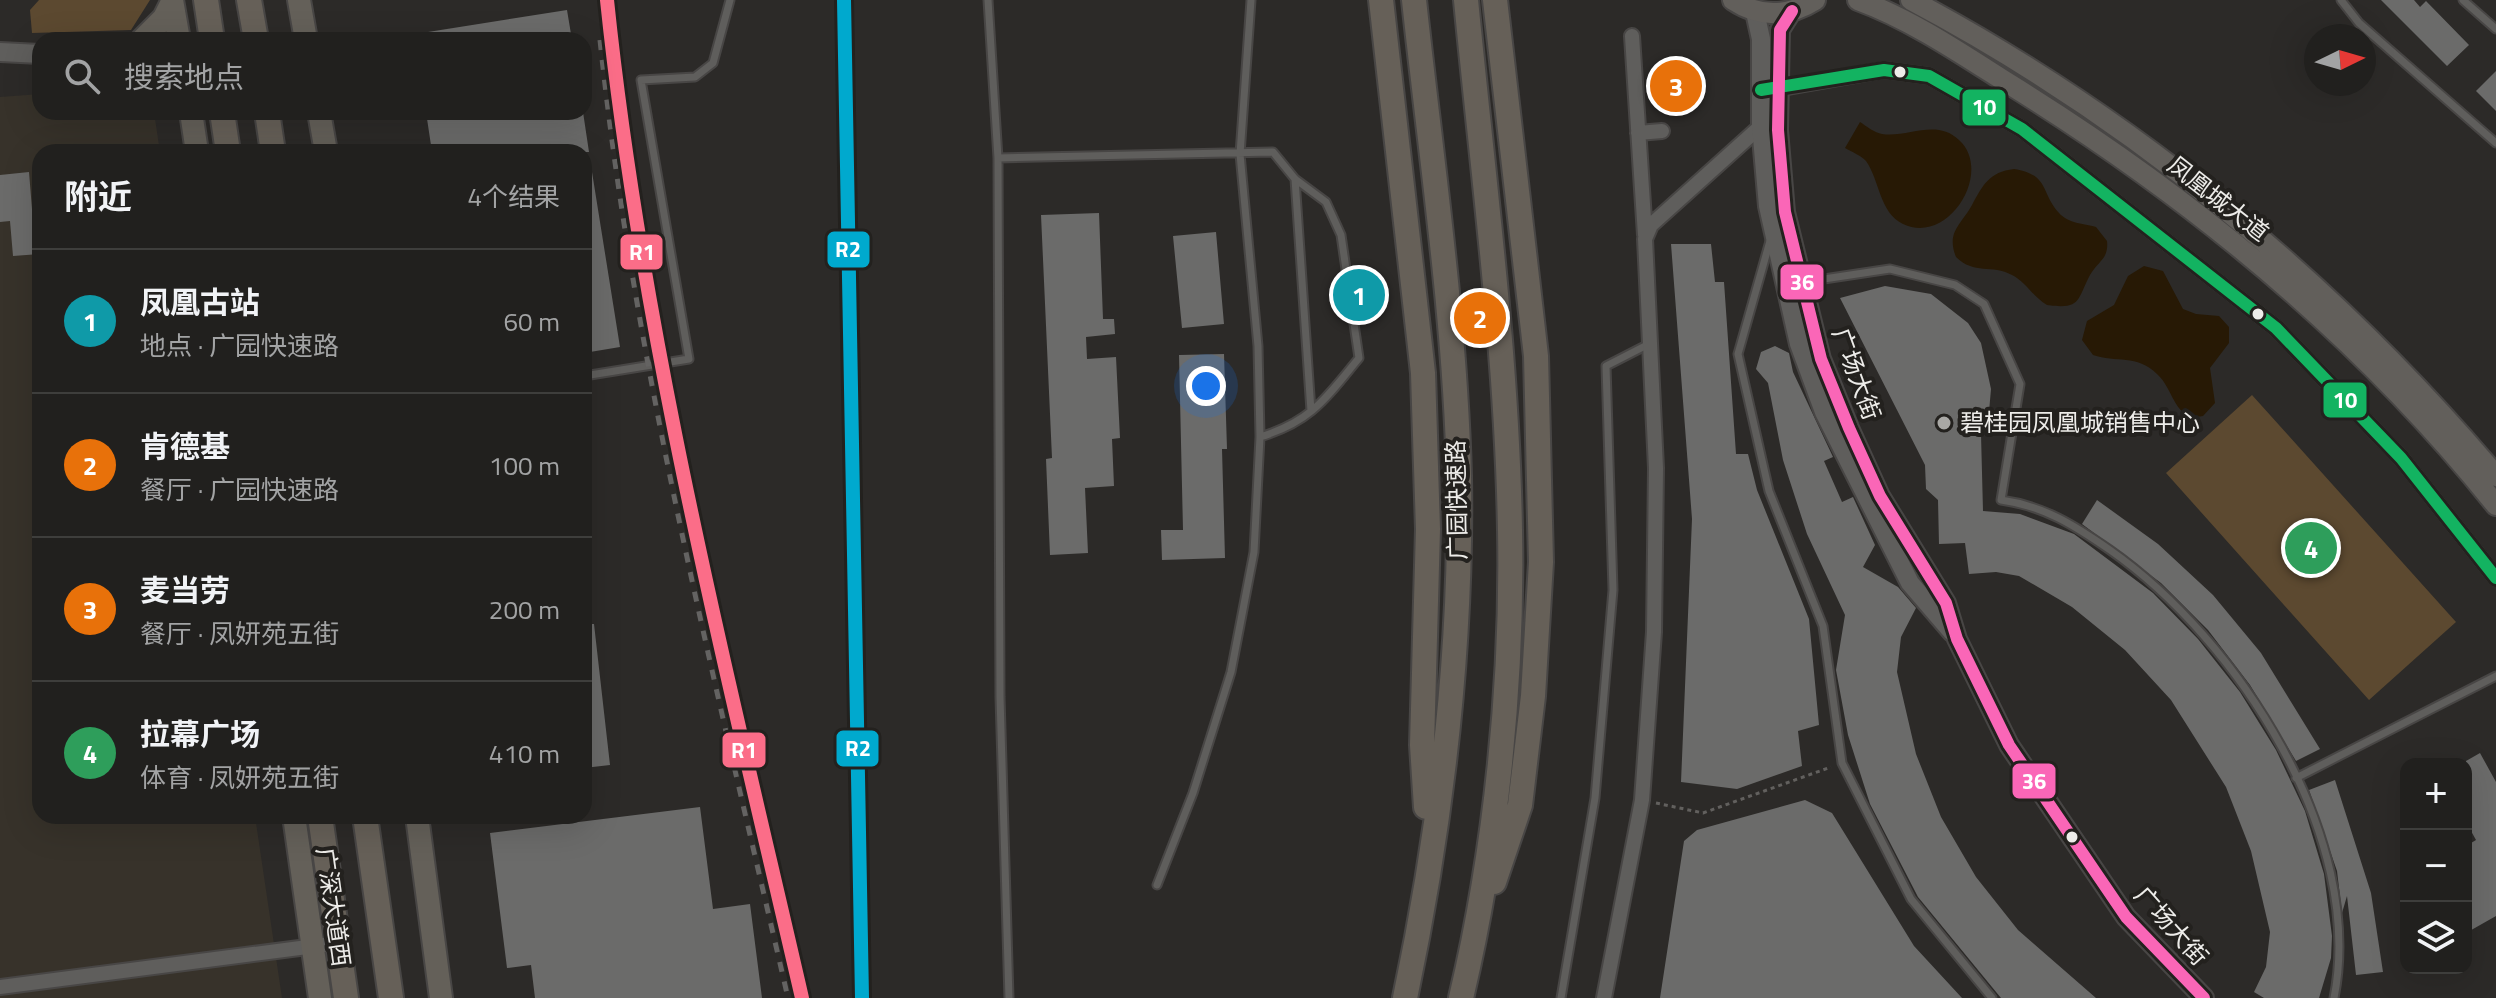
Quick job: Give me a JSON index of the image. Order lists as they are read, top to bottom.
{
  "streets": {
    "highway": ["广园快速路", "广深大道西"],
    "main road": ["凤凰城大道"],
    "street": ["广场大街"]
  },
  "places": ["碧桂园凤凰城销售中心"],
  "lines": [
    "transit line R1",
    "transit line R2",
    "transit line 36",
    "transit line 10"
  ],
  "north": "right",
  "page": {
    "search": "搜索地点",
    "pins": [
      "3",
      "1",
      "2",
      "4"
    ],
    "heading": ["附近", "4个结果"],
    "list": [
      {
        "mark": "1",
        "name": "凤凰古站",
        "note": "地点 · 广园快速路",
        "value": "60 m"
      },
      {
        "mark": "2",
        "name": "肯德基",
        "note": "餐厅 · 广园快速路",
        "value": "100 m"
      },
      {
        "mark": "3",
        "name": "麦当劳",
        "note": "餐厅 · 凤妍苑五街",
        "value": "200 m"
      },
      {
        "mark": "4",
        "name": "拉幕广场",
        "note": "体育 · 凤妍苑五街",
        "value": "410 m"
      }
    ],
    "map_buttons": ["+", "−"]
  }
}
